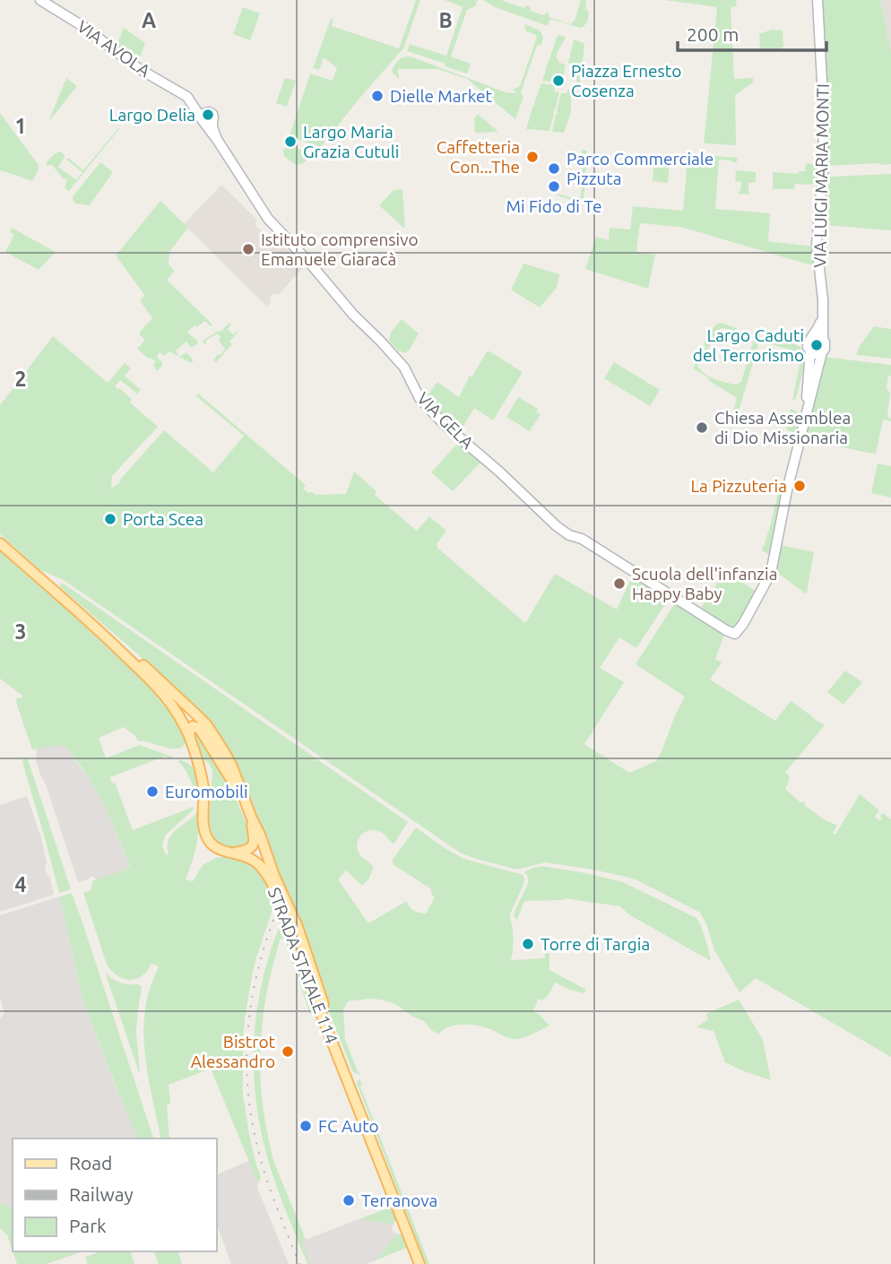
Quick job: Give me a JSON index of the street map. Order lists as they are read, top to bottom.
{
  "streets": {
    "main road": ["STRADA STATALE 114"],
    "street": ["VIA AVOLA", "VIA LUIGI MARIA MONTI", "VIA GELA"]
  },
  "crossings": [
    ["VIA AVOLA", "VIA GELA"]
  ],
  "places": [
    "Piazza Ernesto Cosenza",
    "Dielle Market",
    "Largo Delia",
    "Largo Maria Grazia Cutuli",
    "Caffetteria Con...The",
    "Parco Commerciale Pizzuta",
    "Mi Fido di Te",
    "Istituto comprensivo Emanuele Giaracà",
    "Largo Caduti del Terrorismo",
    "Chiesa Assemblea di Dio Missionaria",
    "La Pizzuteria",
    "Porta Scea",
    "Scuola dell'infanzia Happy Baby",
    "Euromobili",
    "Torre di Targia",
    "Bistrot Alessandro",
    "FC Auto",
    "Terranova"
  ],
  "legend": ["Road", "Railway", "Park"],
  "scale_bar": "200 m",
  "grid": {
    "columns": ["A", "B"],
    "rows": [
      "1",
      "2",
      "3",
      "4"
    ]
  }
}
